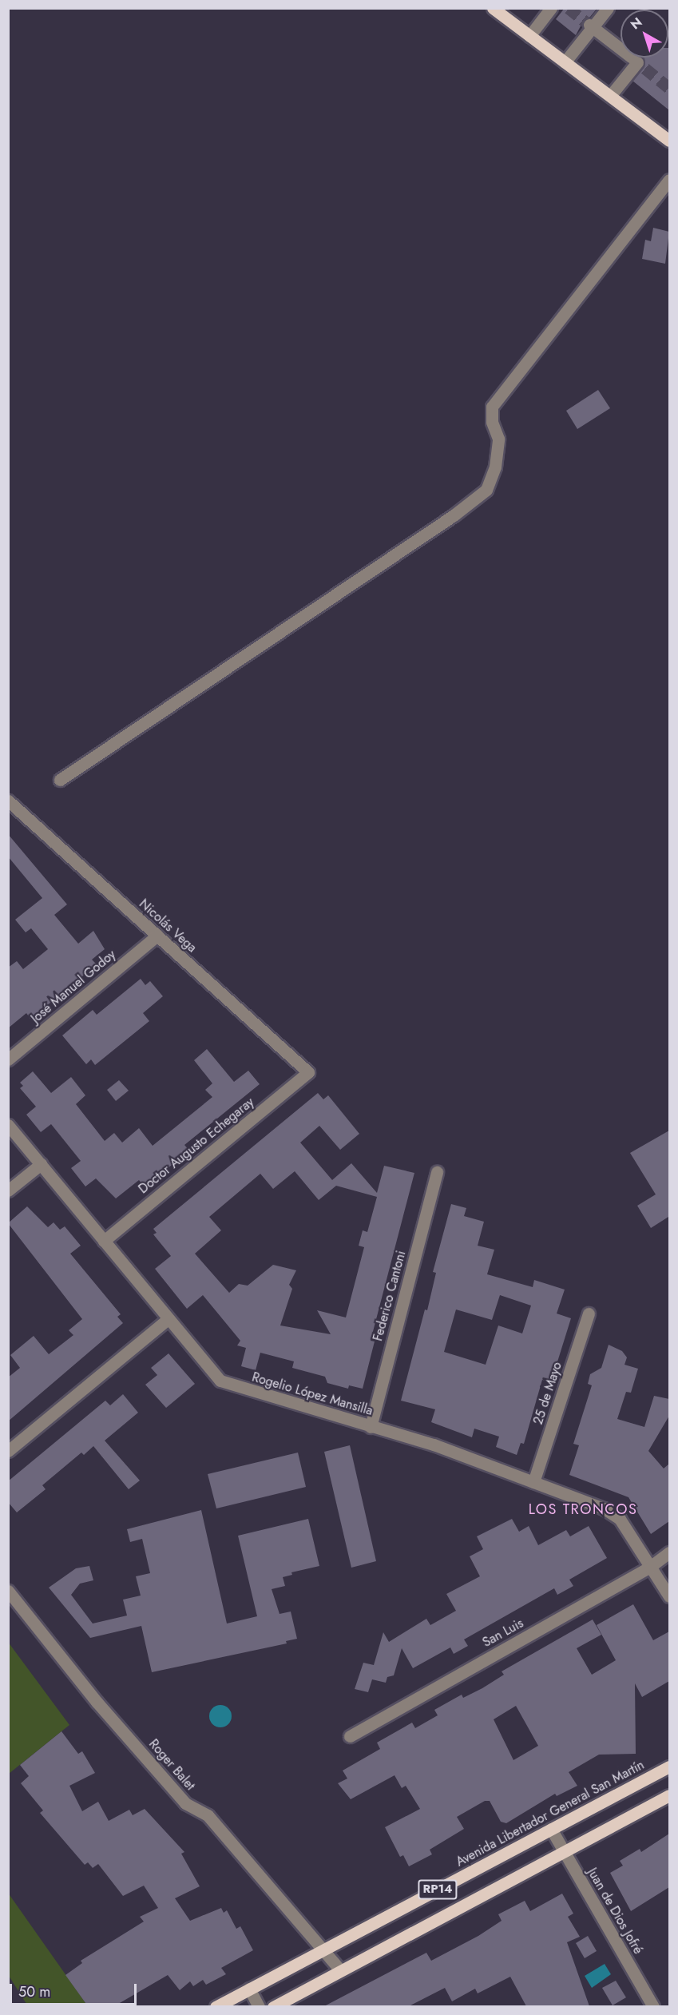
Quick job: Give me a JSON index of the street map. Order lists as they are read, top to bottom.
{
  "streets": {
    "main road": ["Avenida Libertador General San Martín", "RP14"],
    "street": [
      "Nicolás Vega",
      "José Manuel Godoy",
      "Doctor Augusto Echegaray",
      "Federico Cantoni",
      "25 de Mayo",
      "Rogelio López Mansilla",
      "San Luis",
      "Roger Balet",
      "Juan de Dios Jofré"
    ]
  },
  "crossings": [
    ["Nicolás Vega", "José Manuel Godoy"],
    ["Nicolás Vega", "Doctor Augusto Echegaray"],
    ["Doctor Augusto Echegaray", "Rogelio López Mansilla"],
    ["Federico Cantoni", "Rogelio López Mansilla"],
    ["25 de Mayo", "Rogelio López Mansilla"],
    ["Rogelio López Mansilla", "San Luis"],
    ["Roger Balet", "Avenida Libertador General San Martín"],
    ["Roger Balet", "RP14"],
    ["Avenida Libertador General San Martín", "Juan de Dios Jofré"],
    ["RP14", "Juan de Dios Jofré"]
  ],
  "districts": ["LOS TRONCOS"],
  "scale_bar": "50 m",
  "north": "top left"
}
